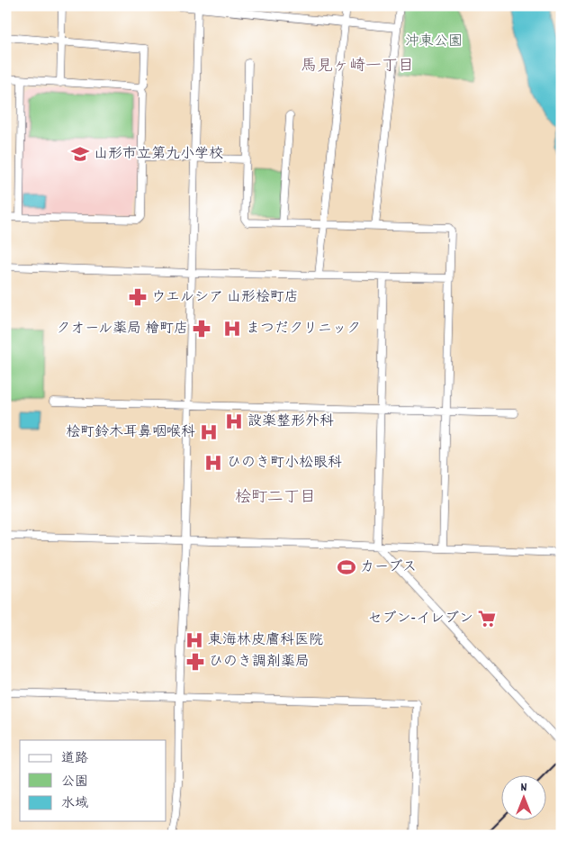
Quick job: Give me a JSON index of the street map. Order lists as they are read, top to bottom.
{
  "districts": ["馬見ヶ崎一丁目", "桧町二丁目"],
  "parks": ["沖東公園"],
  "places": {
    "school or university": ["山形市立第九小学校"],
    "pharmacy": ["ウエルシア 山形桧町店", "クオール薬局 檜町店", "ひのき調剤薬局"],
    "hospital": [
      "まつだクリニック",
      "設楽整形外科",
      "桧町鈴木耳鼻咽喉科",
      "ひのき町小松眼科",
      "東海林皮膚科医院"
    ],
    "sports": ["カーブス"],
    "supermarket": ["セブン-イレブン"]
  },
  "legend": ["道路", "公園", "水域"],
  "north": "top"
}
